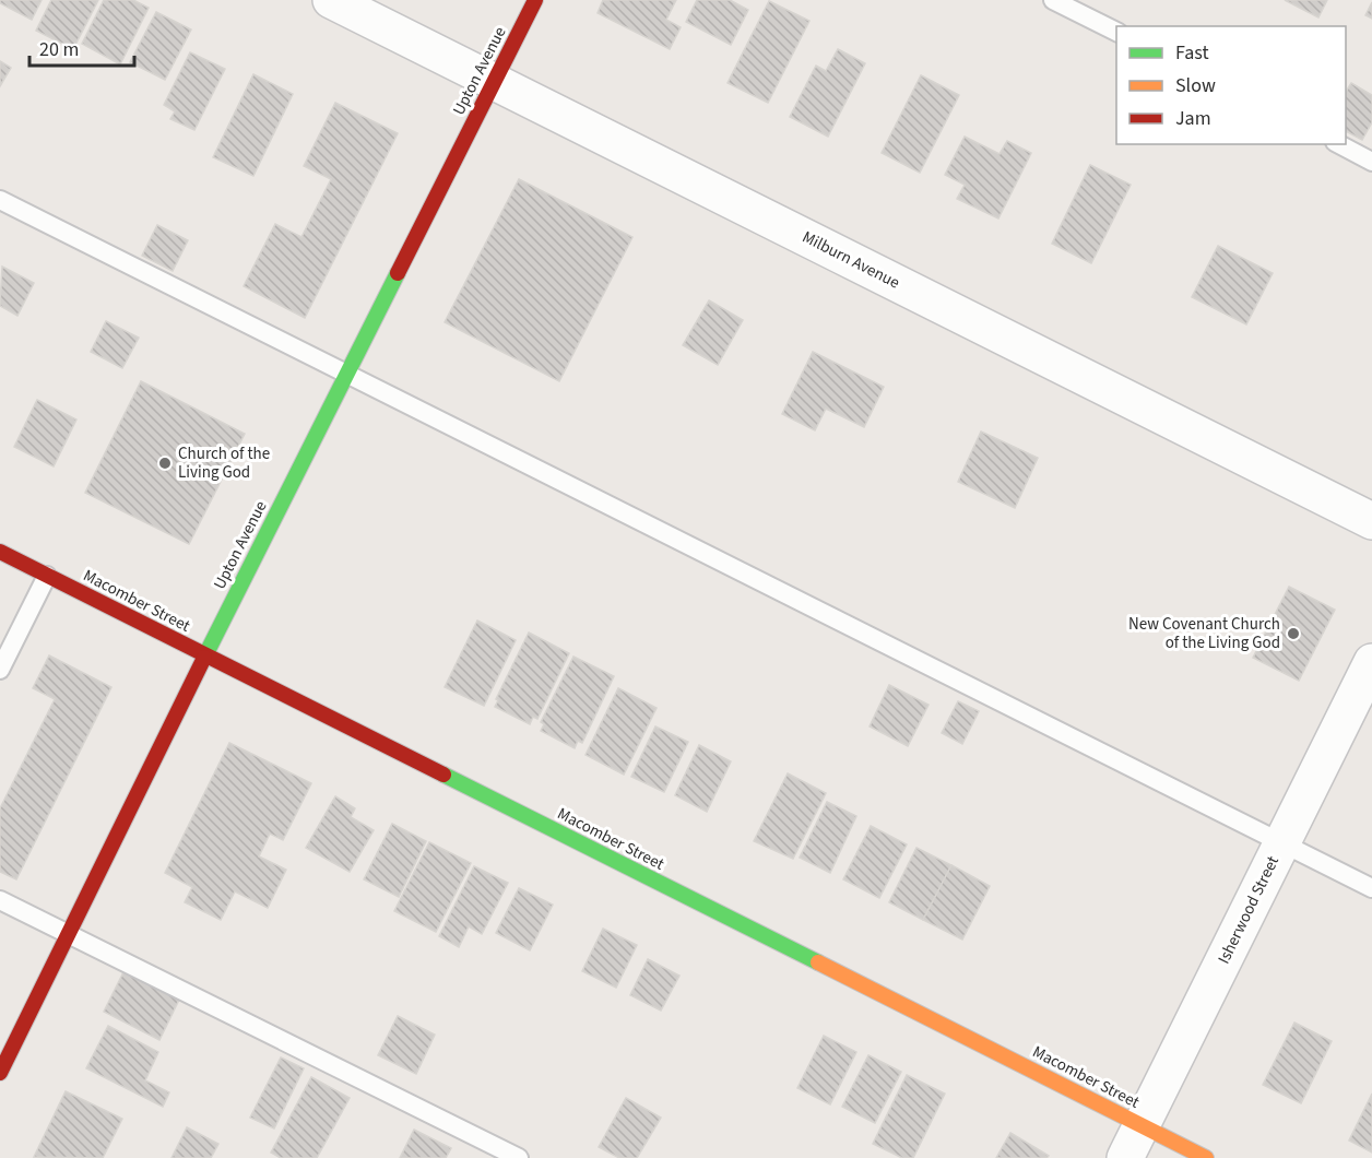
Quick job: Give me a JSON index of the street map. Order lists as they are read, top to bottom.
{
  "streets": {
    "street": [
      "Upton Avenue",
      "Milburn Avenue",
      "Macomber Street",
      "Isherwood Street"
    ]
  },
  "crossings": [
    ["Upton Avenue", "Milburn Avenue"],
    ["Upton Avenue", "Macomber Street"],
    ["Macomber Street", "Isherwood Street"]
  ],
  "places": ["Church of the Living God", "New Covenant Church of the Living God"],
  "legend": ["Fast", "Slow", "Jam"],
  "scale_bar": "20 m"
}
